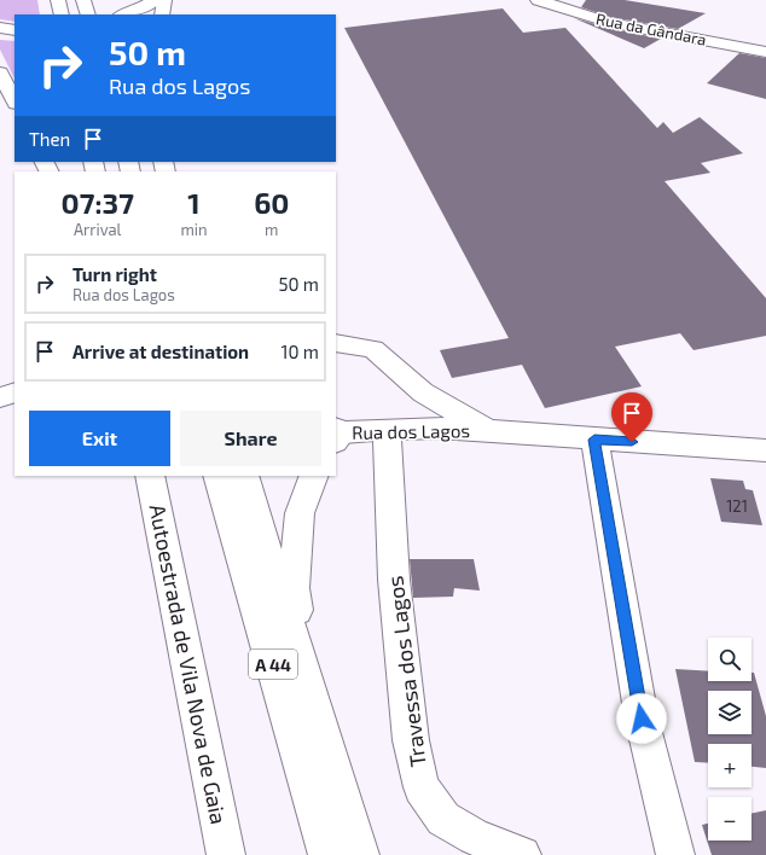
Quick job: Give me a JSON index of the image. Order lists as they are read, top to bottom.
{
  "streets": {
    "main road": [
      "Rua da Gândara",
      "Rua dos Lagos",
      "Autoestrada de Vila Nova de Gaia",
      "A 44",
      "Travessa dos Lagos"
    ]
  },
  "crossings": [
    ["Rua dos Lagos", "Travessa dos Lagos"]
  ],
  "house_numbers": ["121"],
  "page": {
    "turn": ["50 m", "Rua dos Lagos"],
    "then": "Then",
    "eta": [
      "07:37",
      "Arrival",
      "1",
      "min",
      "60",
      "m"
    ],
    "list": [
      {
        "name": "Turn right",
        "note": "Rua dos Lagos",
        "value": "50 m"
      },
      {
        "name": "Arrive at destination",
        "value": "10 m"
      }
    ],
    "buttons": ["Exit", "Share"],
    "map_buttons": ["+", "−"]
  }
}
